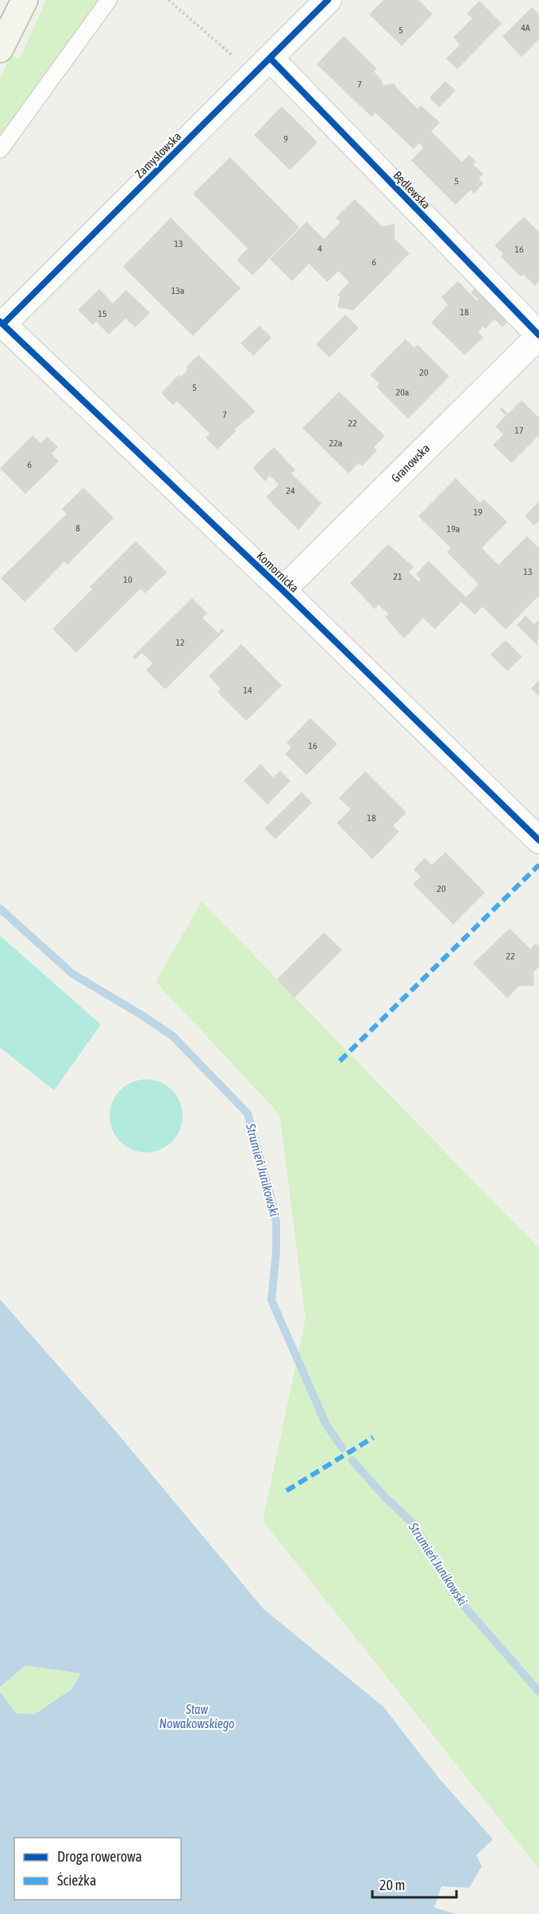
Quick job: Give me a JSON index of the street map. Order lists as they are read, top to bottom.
{
  "streets": {
    "street": [
      "Zamysłowska",
      "Będlewska",
      "Granowska",
      "Komornicka"
    ]
  },
  "crossings": [
    ["Zamysłowska", "Będlewska"],
    ["Zamysłowska", "Komornicka"],
    ["Będlewska", "Granowska"],
    ["Granowska", "Komornicka"]
  ],
  "water": ["Strumień Junikowski", "Staw Nowakowskiego"],
  "house_numbers": [
    "4A",
    "5",
    "7",
    "9",
    "5",
    "13",
    "4",
    "16",
    "6",
    "13a",
    "18",
    "15",
    "20",
    "5",
    "20a",
    "7",
    "22",
    "17",
    "22a",
    "6",
    "24",
    "19",
    "8",
    "19a",
    "13",
    "21",
    "10",
    "12",
    "14",
    "16",
    "18",
    "20",
    "22"
  ],
  "legend": ["Droga rowerowa", "Ścieżka"],
  "scale_bar": "20 m"
}
